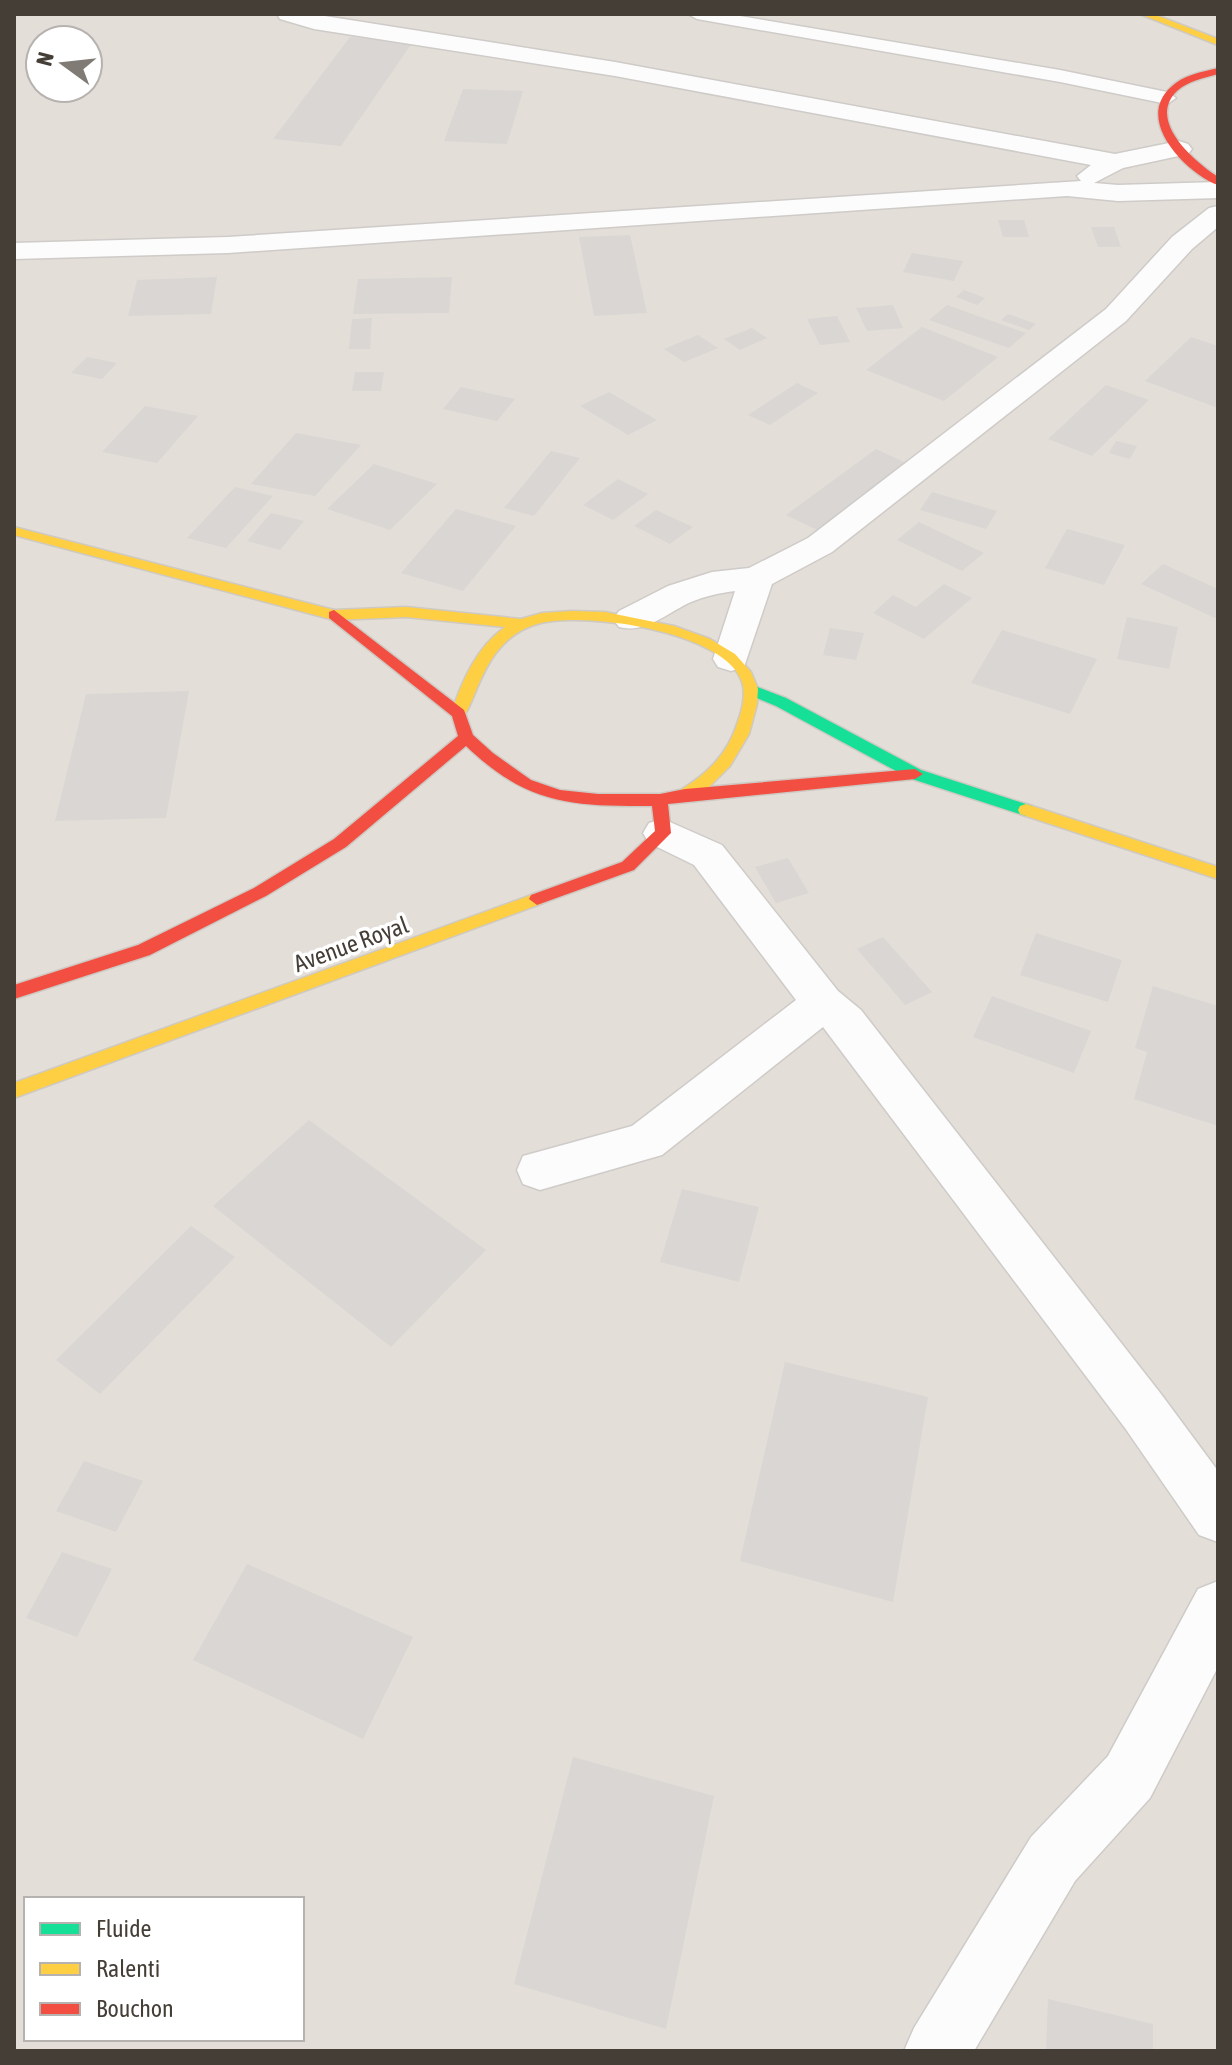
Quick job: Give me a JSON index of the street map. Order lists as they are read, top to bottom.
{
  "streets": {
    "street": ["Avenue Royal"]
  },
  "legend": ["Fluide", "Ralenti", "Bouchon"],
  "north": "left"
}
